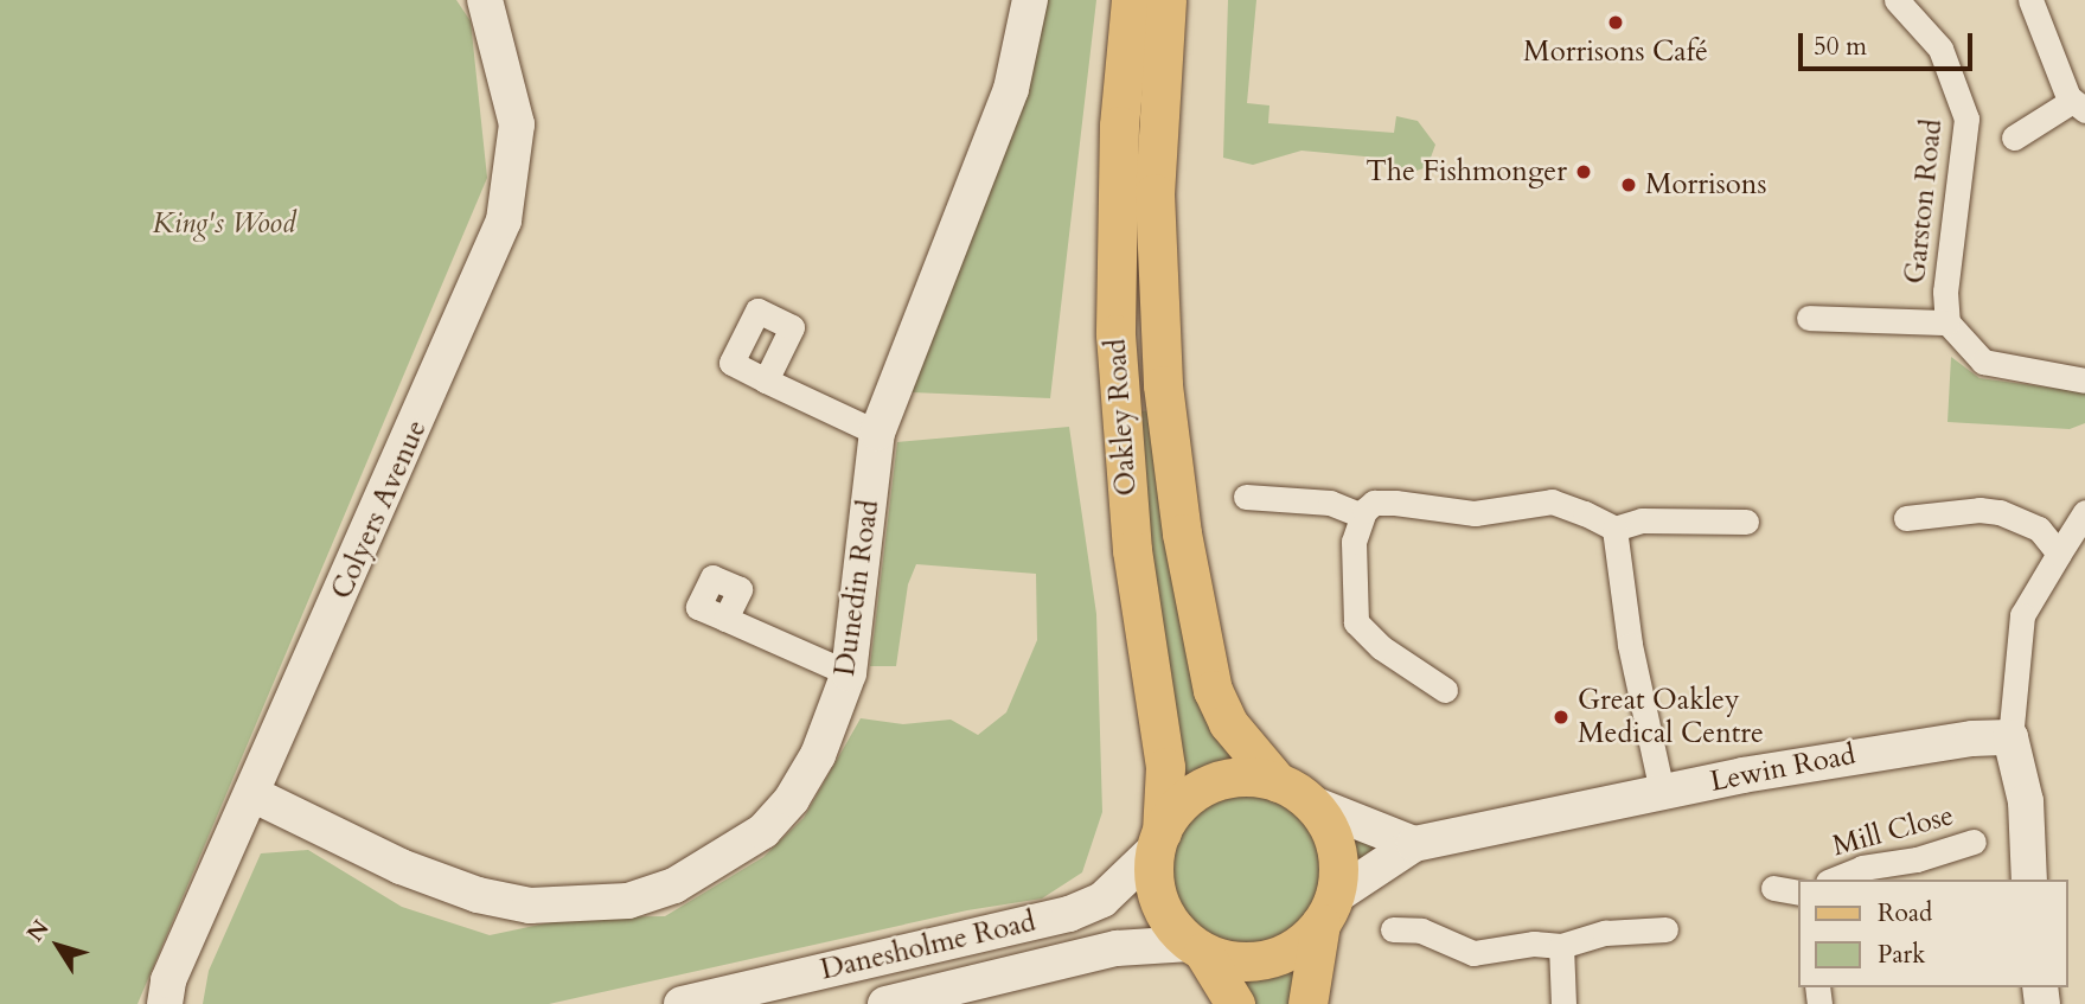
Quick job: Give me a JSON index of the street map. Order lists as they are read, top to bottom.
{
  "streets": {
    "main road": ["Oakley Road"],
    "street": [
      "Garston Road",
      "Colyers Avenue",
      "Dunedin Road",
      "Lewin Road",
      "Mill Close",
      "Danesholme Road"
    ]
  },
  "crossings": [
    ["Oakley Road", "Lewin Road"],
    ["Oakley Road", "Danesholme Road"],
    ["Colyers Avenue", "Dunedin Road"],
    ["Lewin Road", "Danesholme Road"]
  ],
  "parks": ["King's Wood"],
  "places": [
    "Morrisons Café",
    "The Fishmonger",
    "Morrisons",
    "Great Oakley Medical Centre"
  ],
  "legend": ["Road", "Park"],
  "scale_bar": "50 m",
  "north": "top left"
}
